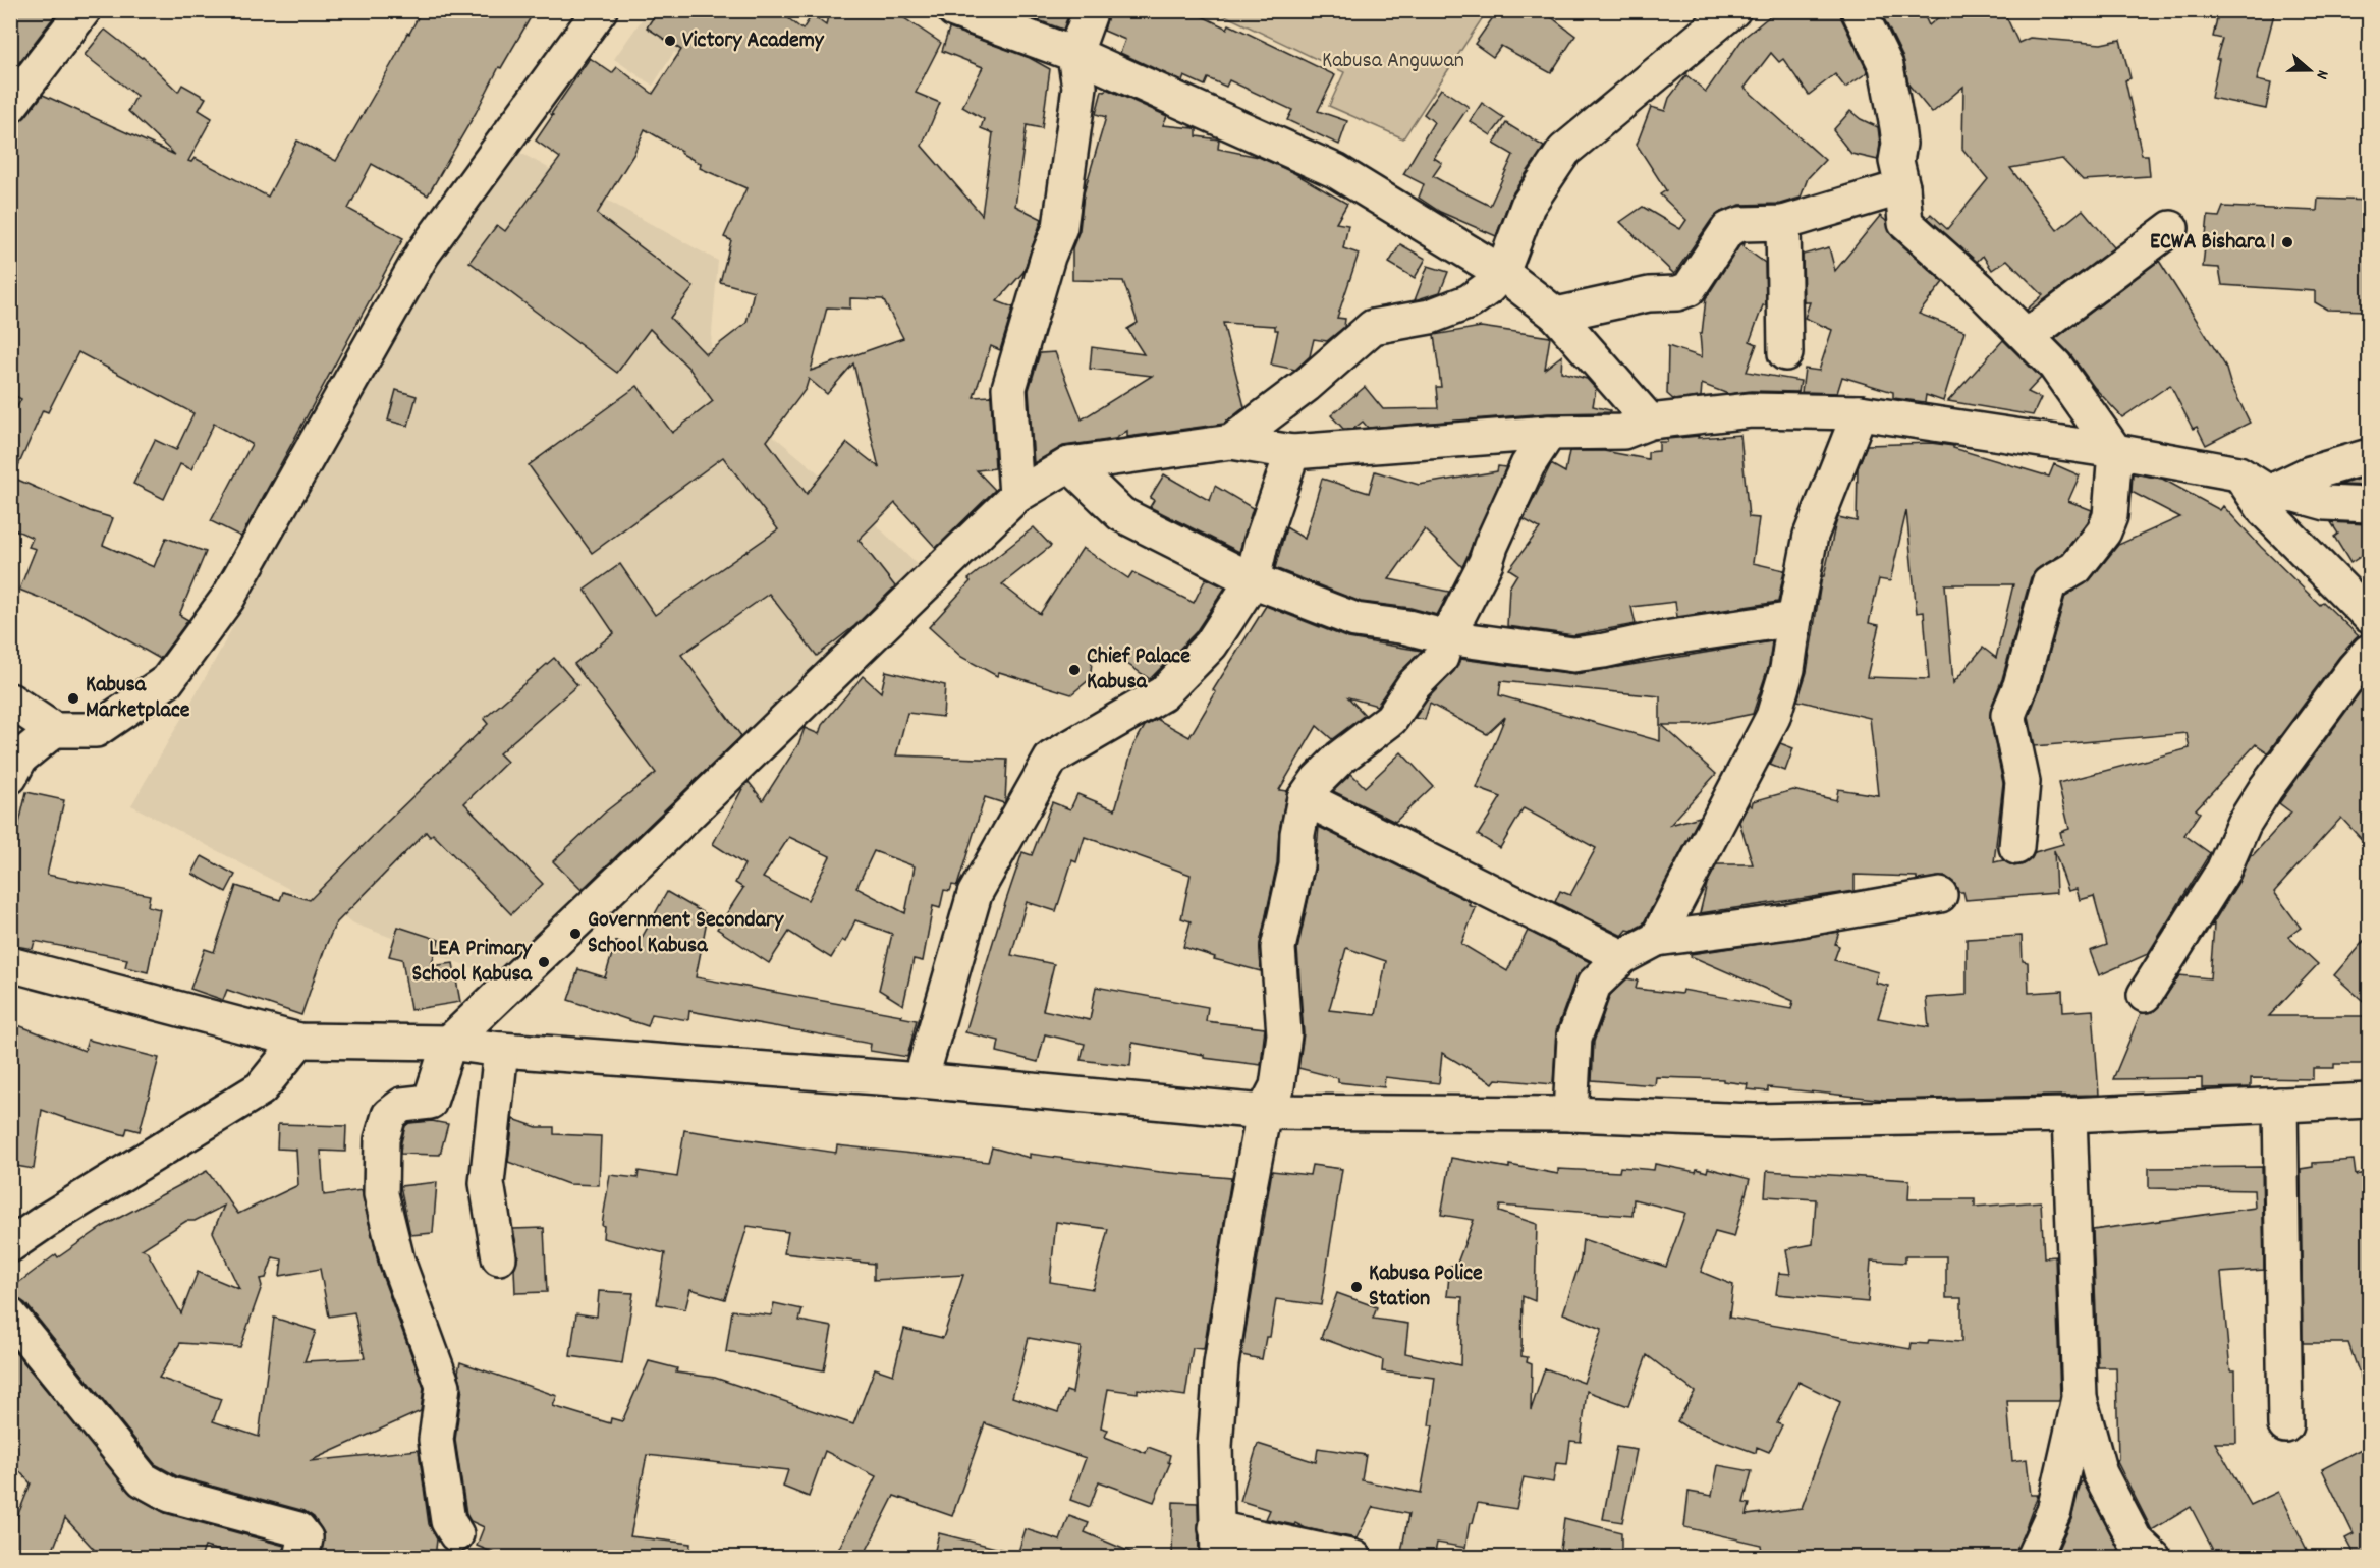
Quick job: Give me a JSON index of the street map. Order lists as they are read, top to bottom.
{
  "parks": ["Kabusa Anguwan"],
  "places": [
    "Victory Academy",
    "ECWA Bishara 1",
    "Chief Palace Kabusa",
    "Kabusa Marketplace",
    "Government Secondary School Kabusa",
    "LEA Primary School Kabusa",
    "Kabusa Police Station"
  ],
  "north": "right"
}
